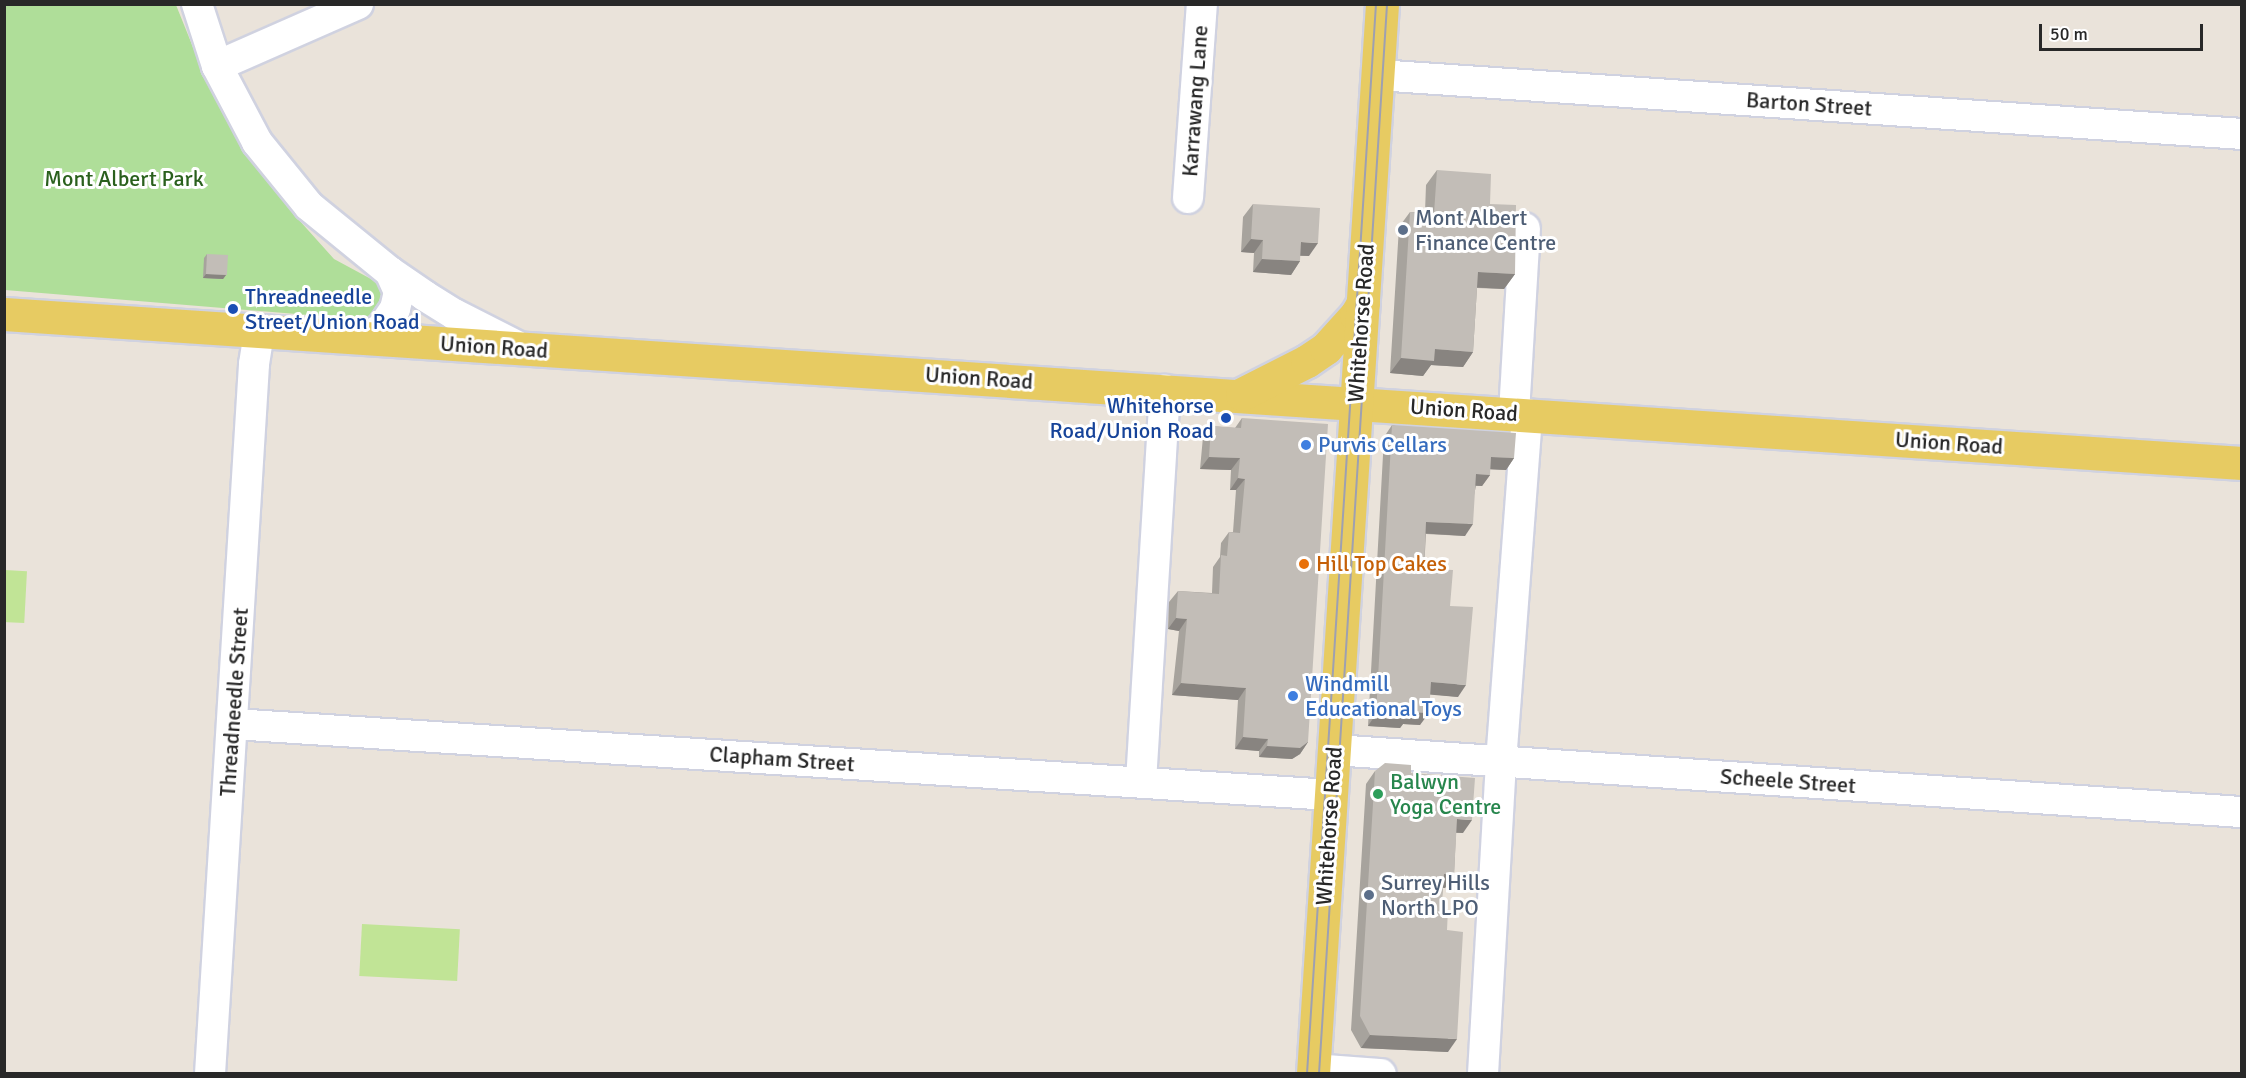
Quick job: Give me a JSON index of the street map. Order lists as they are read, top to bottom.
{
  "streets": {
    "main road": ["Whitehorse Road", "Union Road"],
    "street": [
      "Karrawang Lane",
      "Barton Street",
      "Threadneedle Street",
      "Clapham Street",
      "Scheele Street"
    ]
  },
  "crossings": [
    ["Barton Street", "Whitehorse Road"],
    ["Whitehorse Road", "Union Road"],
    ["Whitehorse Road", "Clapham Street"],
    ["Whitehorse Road", "Scheele Street"],
    ["Union Road", "Threadneedle Street"],
    ["Threadneedle Street", "Clapham Street"]
  ],
  "parks": ["Mont Albert Park"],
  "places": [
    "Mont Albert Finance Centre",
    "Threadneedle Street/Union Road",
    "Whitehorse Road/Union Road",
    "Purvis Cellars",
    "Hill Top Cakes",
    "Windmill Educational Toys",
    "Balwyn Yoga Centre",
    "Surrey Hills North LPO"
  ],
  "scale_bar": "50 m"
}
